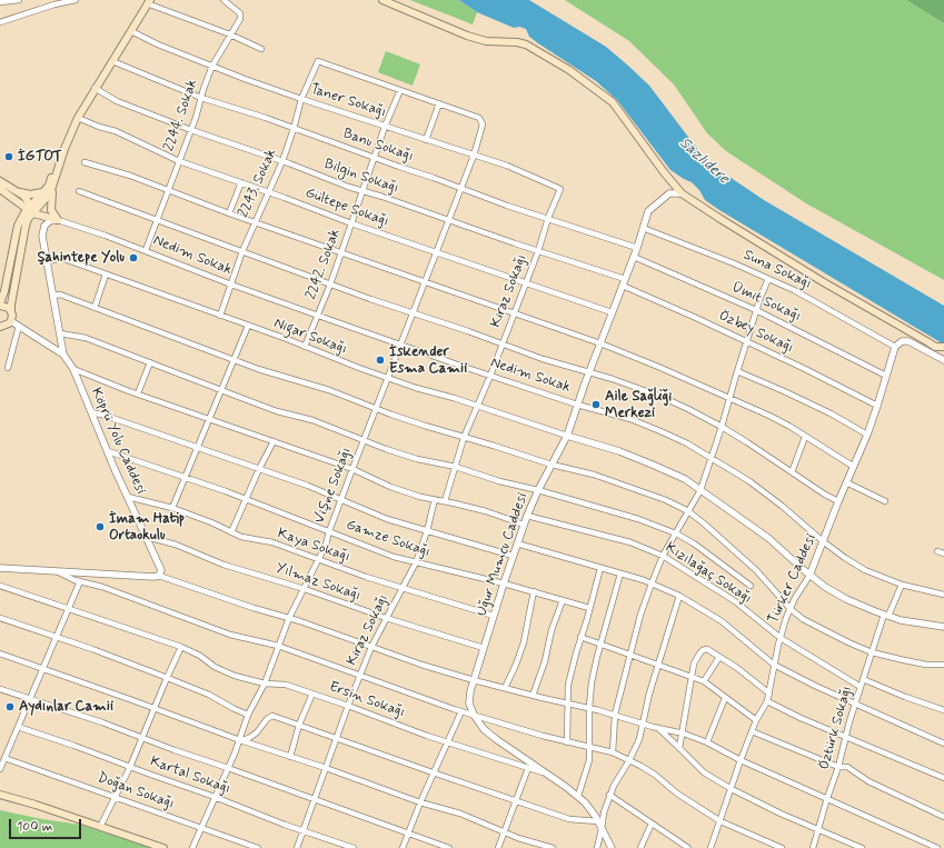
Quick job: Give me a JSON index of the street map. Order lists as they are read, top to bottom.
{
  "streets": {
    "street": [
      "Taner Sokağı",
      "2244. Sokak",
      "Banu Sokağı",
      "Bilgin Sokağı",
      "2243. Sokak",
      "Gültepe Sokağı",
      "Nedim Sokak",
      "2242. Sokak",
      "Suna Sokağı",
      "Kiraz Sokağı",
      "Ümit Sokağı",
      "Özbey Sokağı",
      "Nigar Sokağı",
      "Köprü Yolu Caddesi",
      "Vişne Sokağı",
      "Gamze Sokağı",
      "Kaya Sokağı",
      "Uğur Mumcu Caddesi",
      "Kızılağaç Sokağı",
      "Türker Caddesi",
      "Yılmaz Sokağı",
      "Ersin Sokağı",
      "Öztürk Sokağı",
      "Kartal Sokağı",
      "Doğan Sokağı"
    ]
  },
  "crossings": [
    ["Taner Sokağı", "2244. Sokak"],
    ["Taner Sokağı", "2243. Sokak"],
    ["Taner Sokağı", "2242. Sokak"],
    ["Taner Sokağı", "Kiraz Sokağı"],
    ["Taner Sokağı", "Vişne Sokağı"],
    ["2244. Sokak", "Banu Sokağı"],
    ["2244. Sokak", "Bilgin Sokağı"],
    ["2244. Sokak", "Gültepe Sokağı"],
    ["2244. Sokak", "Nedim Sokak"],
    ["Banu Sokağı", "2243. Sokak"],
    ["Banu Sokağı", "2242. Sokak"],
    ["Banu Sokağı", "Kiraz Sokağı"],
    ["Banu Sokağı", "Vişne Sokağı"],
    ["Banu Sokağı", "Uğur Mumcu Caddesi"],
    ["Bilgin Sokağı", "2243. Sokak"],
    ["Bilgin Sokağı", "2242. Sokak"],
    ["Bilgin Sokağı", "Kiraz Sokağı"],
    ["Bilgin Sokağı", "Özbey Sokağı"],
    ["Bilgin Sokağı", "Vişne Sokağı"],
    ["Bilgin Sokağı", "Uğur Mumcu Caddesi"],
    ["2243. Sokak", "Gültepe Sokağı"],
    ["2243. Sokak", "Nedim Sokak"],
    ["2243. Sokak", "2242. Sokak"],
    ["2243. Sokak", "Nigar Sokağı"],
    ["Gültepe Sokağı", "2242. Sokak"],
    ["Gültepe Sokağı", "Kiraz Sokağı"],
    ["Gültepe Sokağı", "Vişne Sokağı"],
    ["Gültepe Sokağı", "Uğur Mumcu Caddesi"],
    ["Nedim Sokak", "2242. Sokak"],
    ["Nedim Sokak", "Kiraz Sokağı"],
    ["Nedim Sokak", "Vişne Sokağı"],
    ["Nedim Sokak", "Uğur Mumcu Caddesi"],
    ["Nedim Sokak", "Türker Caddesi"],
    ["Nedim Sokak", "Öztürk Sokağı"],
    ["2242. Sokak", "Nigar Sokağı"],
    ["Suna Sokağı", "Uğur Mumcu Caddesi"],
    ["Suna Sokağı", "Türker Caddesi"],
    ["Kiraz Sokağı", "Nigar Sokağı"],
    ["Kiraz Sokağı", "Gamze Sokağı"],
    ["Kiraz Sokağı", "Kaya Sokağı"],
    ["Kiraz Sokağı", "Yılmaz Sokağı"],
    ["Kiraz Sokağı", "Ersin Sokağı"],
    ["Kiraz Sokağı", "Kartal Sokağı"],
    ["Ümit Sokağı", "Uğur Mumcu Caddesi"],
    ["Ümit Sokağı", "Türker Caddesi"],
    ["Özbey Sokağı", "Uğur Mumcu Caddesi"],
    ["Özbey Sokağı", "Türker Caddesi"],
    ["Nigar Sokağı", "Köprü Yolu Caddesi"],
    ["Nigar Sokağı", "Vişne Sokağı"],
    ["Nigar Sokağı", "Uğur Mumcu Caddesi"],
    ["Köprü Yolu Caddesi", "Gamze Sokağı"],
    ["Köprü Yolu Caddesi", "Kaya Sokağı"],
    ["Köprü Yolu Caddesi", "Yılmaz Sokağı"],
    ["Vişne Sokağı", "Gamze Sokağı"],
    ["Vişne Sokağı", "Kaya Sokağı"],
    ["Vişne Sokağı", "Yılmaz Sokağı"],
    ["Vişne Sokağı", "Ersin Sokağı"],
    ["Vişne Sokağı", "Kartal Sokağı"],
    ["Vişne Sokağı", "Doğan Sokağı"],
    ["Gamze Sokağı", "Uğur Mumcu Caddesi"],
    ["Kaya Sokağı", "Uğur Mumcu Caddesi"],
    ["Uğur Mumcu Caddesi", "Kızılağaç Sokağı"],
    ["Uğur Mumcu Caddesi", "Yılmaz Sokağı"],
    ["Uğur Mumcu Caddesi", "Ersin Sokağı"],
    ["Kızılağaç Sokağı", "Türker Caddesi"],
    ["Kızılağaç Sokağı", "Öztürk Sokağı"]
  ],
  "water": ["Sazlıdere"],
  "places": [
    "İGTOT",
    "Şahintepe Yolu",
    "İskender Esma Camii",
    "Aile Sağliği Merkezi",
    "İmam Hatip Ortaokulu",
    "Aydınlar Camii"
  ],
  "scale_bar": "100 m"
}
